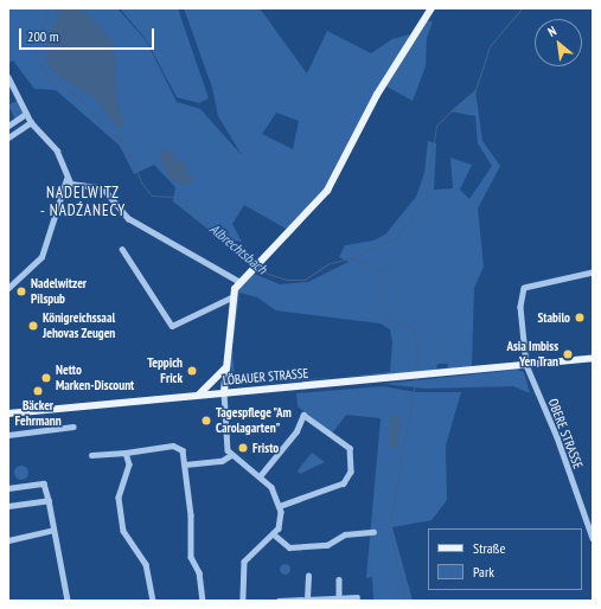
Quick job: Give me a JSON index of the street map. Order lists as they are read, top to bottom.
{
  "streets": {
    "main road": ["LÖBAUER STRASSE"],
    "street": ["OBERE STRASSE"]
  },
  "crossings": [
    ["LÖBAUER STRASSE", "OBERE STRASSE"]
  ],
  "districts": ["NADELWITZ - NADŹANECY"],
  "water": ["Albrechtsbach"],
  "places": [
    "Nadelwitzer Pilspub",
    "Stabilo",
    "Königreichssaal Jehovas Zeugen",
    "Asia Imbiss Yen Tran",
    "Teppich Frick",
    "Netto Marken-Discount",
    "Bäcker Fehrmann",
    "Tagespflege \"Am Carolagarten\"",
    "Fristo"
  ],
  "legend": ["Straße", "Park"],
  "scale_bar": "200 m",
  "north": "top left"
}
